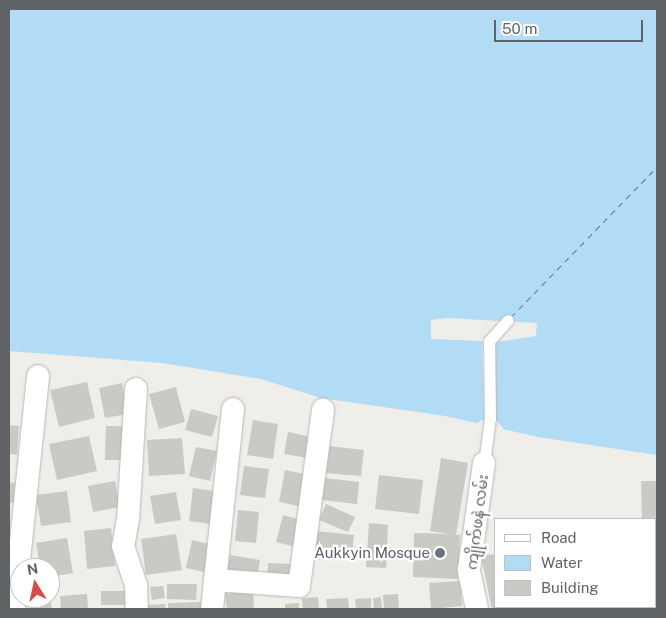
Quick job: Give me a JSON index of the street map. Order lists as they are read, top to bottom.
{
  "streets": {
    "street": ["ကျိုက်ဖနဲ လမ်း"]
  },
  "places": ["Aukkyin Mosque"],
  "legend": ["Road", "Water", "Building"],
  "scale_bar": "50 m",
  "north": "top"
}
